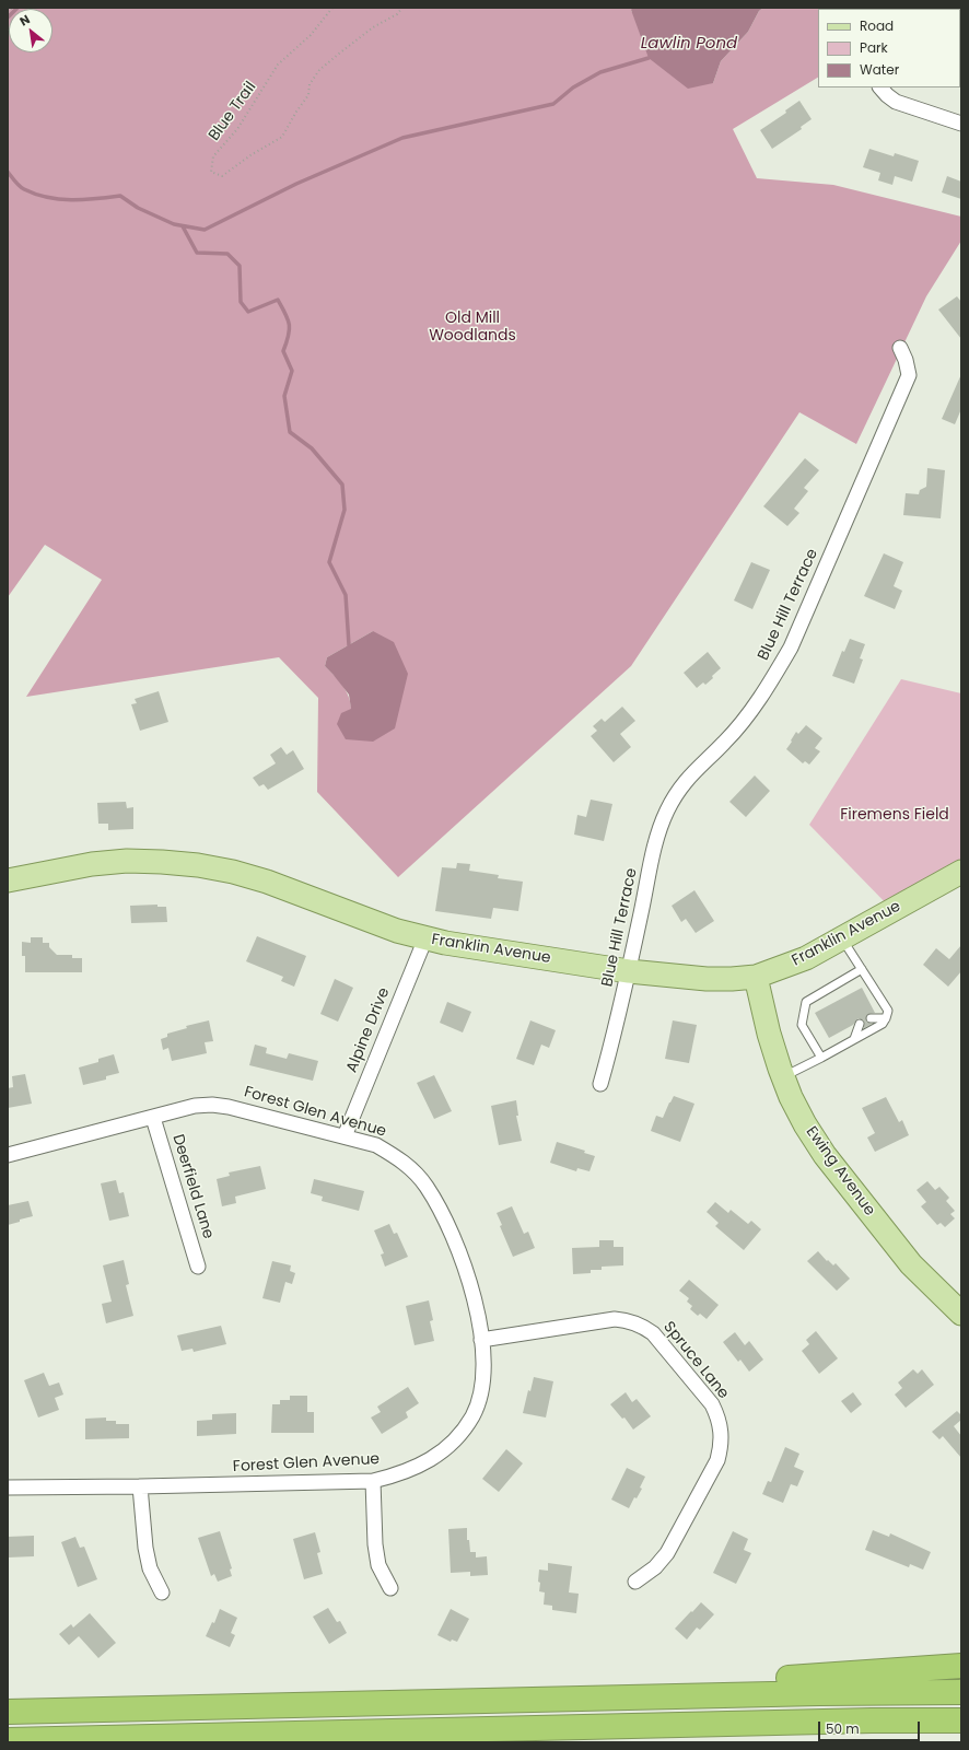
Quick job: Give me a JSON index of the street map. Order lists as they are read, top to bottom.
{
  "streets": {
    "main road": ["Franklin Avenue", "Ewing Avenue"],
    "street": [
      "Blue Hill Terrace",
      "Alpine Drive",
      "Forest Glen Avenue",
      "Deerfield Lane",
      "Spruce Lane"
    ],
    "path": ["Blue Trail"]
  },
  "crossings": [
    ["Blue Hill Terrace", "Franklin Avenue"],
    ["Franklin Avenue", "Alpine Drive"],
    ["Franklin Avenue", "Ewing Avenue"],
    ["Alpine Drive", "Forest Glen Avenue"],
    ["Forest Glen Avenue", "Deerfield Lane"],
    ["Forest Glen Avenue", "Spruce Lane"]
  ],
  "water": ["Lawlin Pond"],
  "parks": ["Old Mill Woodlands", "Firemens Field"],
  "legend": ["Road", "Park", "Water"],
  "scale_bar": "50 m",
  "north": "top left"
}
